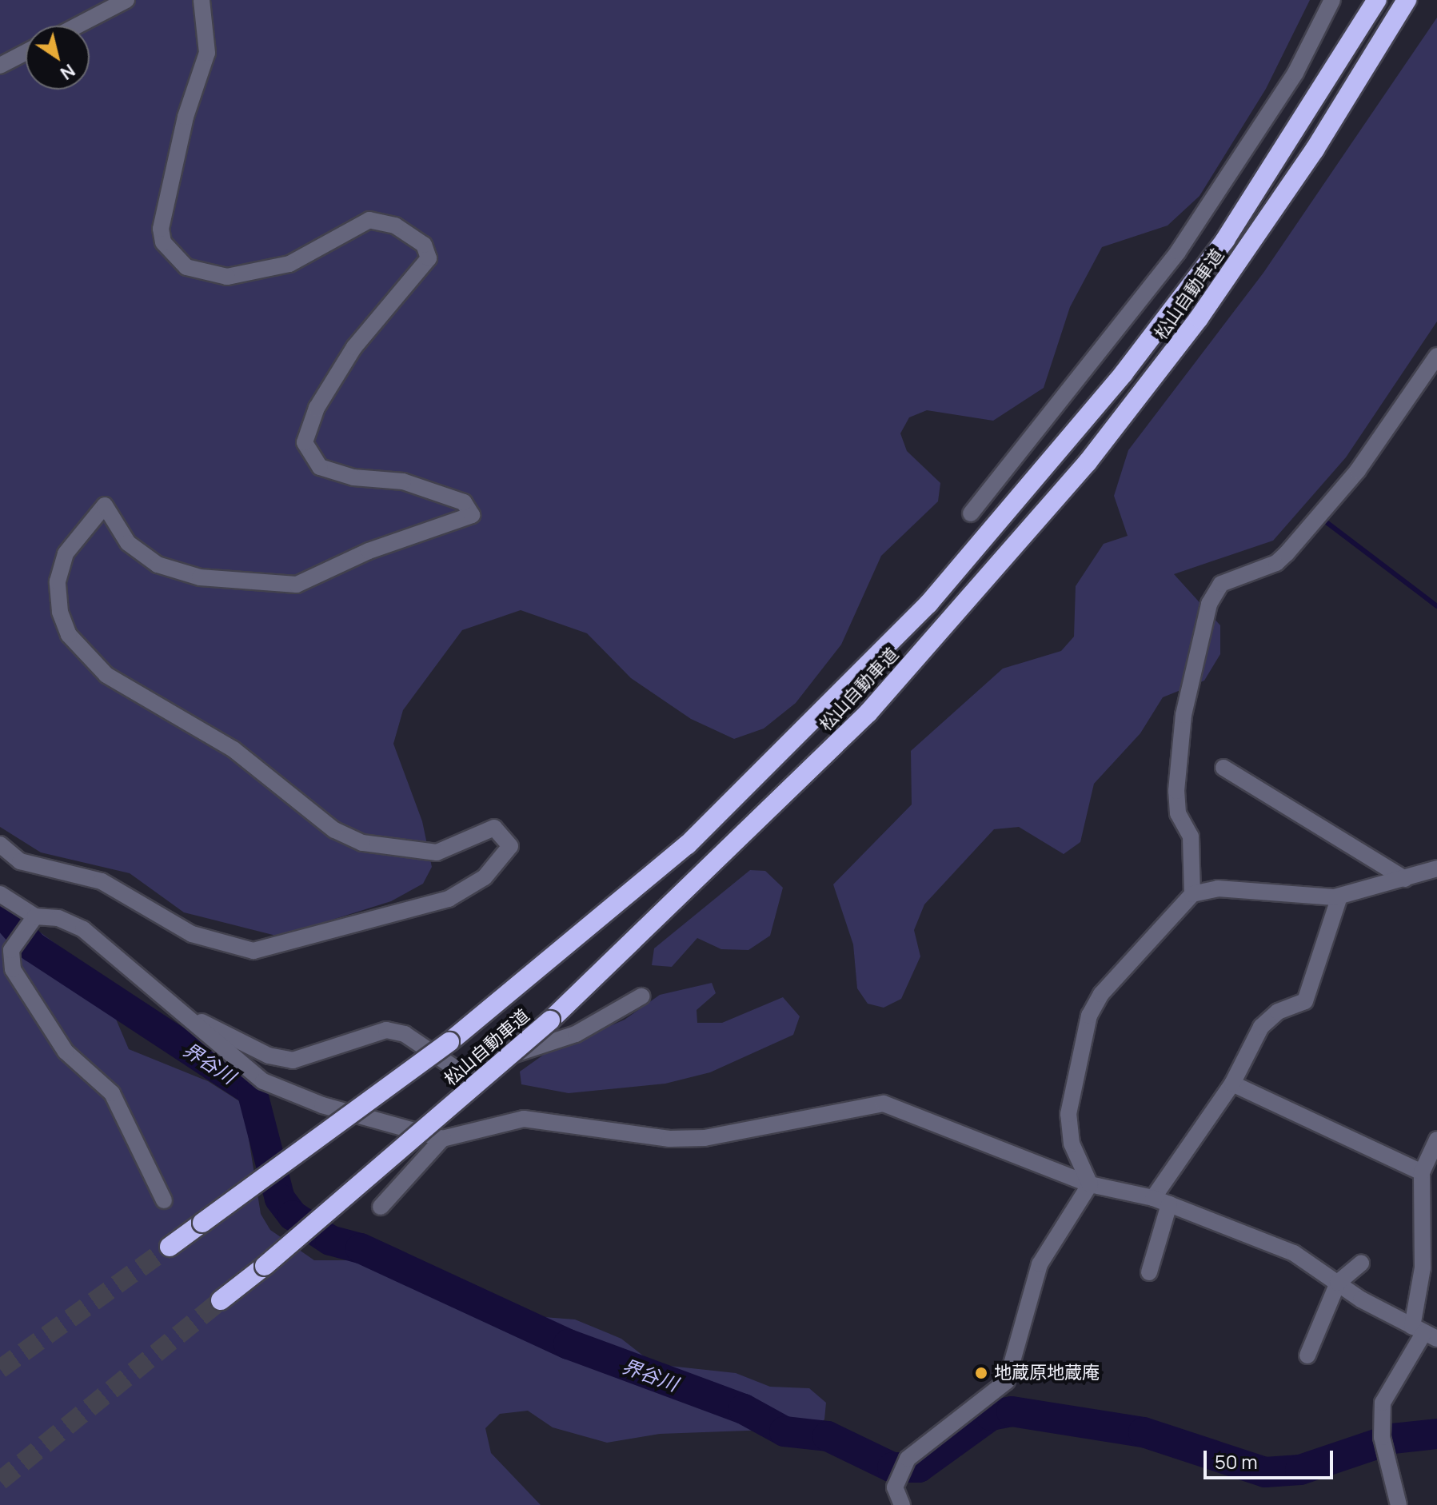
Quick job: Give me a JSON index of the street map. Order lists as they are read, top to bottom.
{
  "streets": {
    "highway": ["松山自動車道"]
  },
  "water": ["界谷川"],
  "places": ["地蔵原地蔵庵"],
  "scale_bar": "50 m",
  "north": "bottom right"
}
